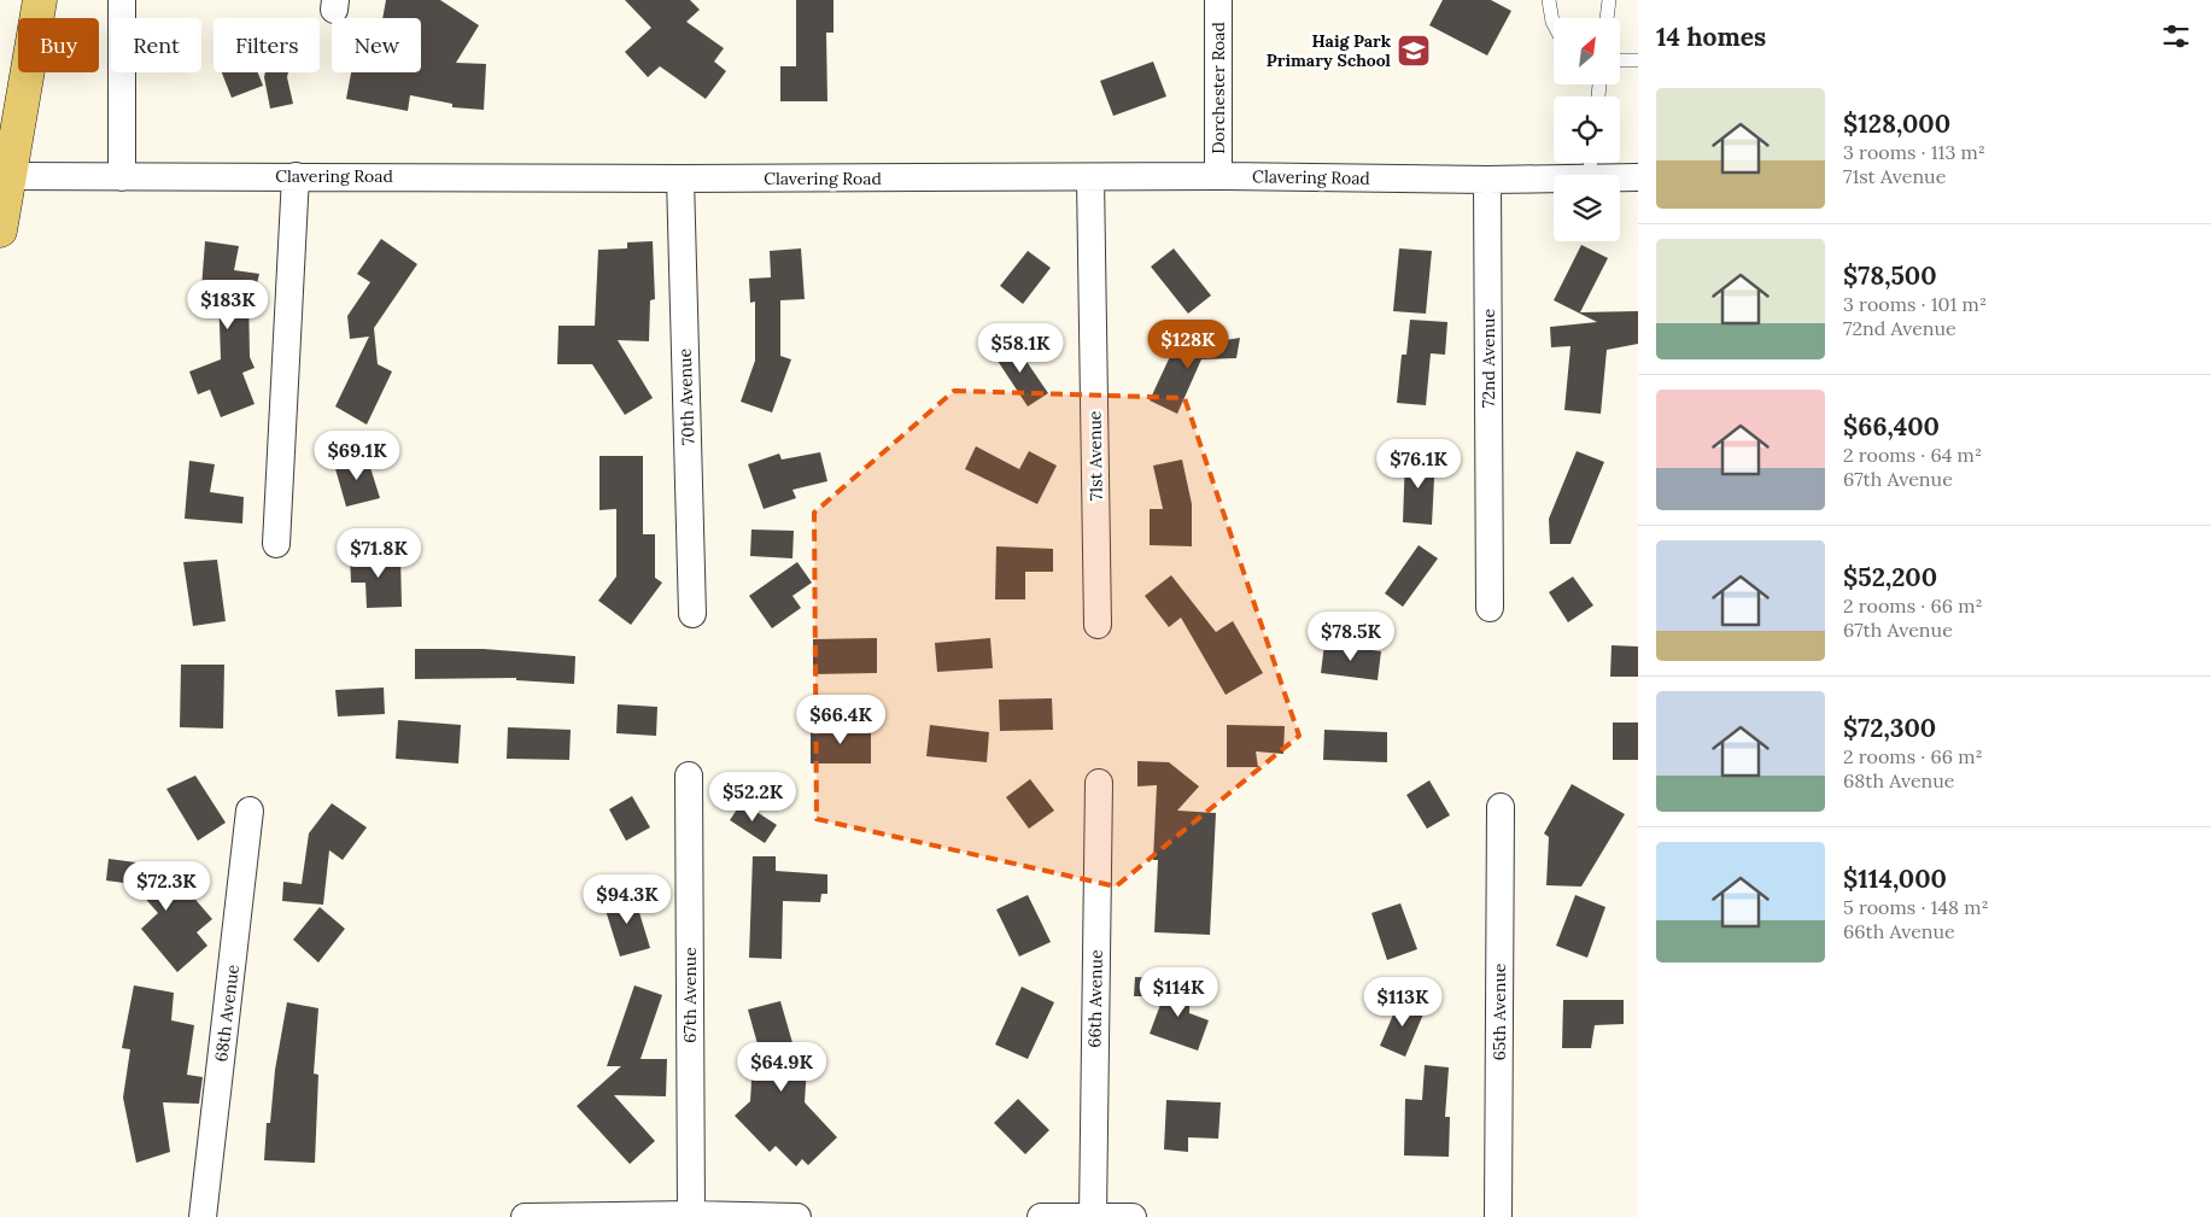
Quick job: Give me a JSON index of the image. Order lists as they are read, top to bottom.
{
  "streets": {
    "street": [
      "Dorchester Road",
      "Clavering Road",
      "72nd Avenue",
      "70th Avenue",
      "71st Avenue",
      "67th Avenue",
      "66th Avenue",
      "65th Avenue",
      "68th Avenue"
    ]
  },
  "crossings": [
    ["Dorchester Road", "Clavering Road"],
    ["Clavering Road", "72nd Avenue"],
    ["Clavering Road", "70th Avenue"],
    ["Clavering Road", "71st Avenue"]
  ],
  "places": {
    "school or university": ["Haig Park Primary School"]
  },
  "north": "top right",
  "page": {
    "heading": "14 homes",
    "chip": [
      "Buy",
      "Rent",
      "Filters",
      "New"
    ],
    "list": [
      {
        "name": "$128,000",
        "note": "3 rooms · 113 m² · 71st Avenue"
      },
      {
        "name": "$78,500",
        "note": "3 rooms · 101 m² · 72nd Avenue"
      },
      {
        "name": "$66,400",
        "note": "2 rooms · 64 m² · 67th Avenue"
      },
      {
        "name": "$52,200",
        "note": "2 rooms · 66 m² · 67th Avenue"
      },
      {
        "name": "$72,300",
        "note": "2 rooms · 66 m² · 68th Avenue"
      },
      {
        "name": "$114,000",
        "note": "5 rooms · 148 m² · 66th Avenue"
      }
    ],
    "price": [
      "$183K",
      "$128K",
      "$58.1K",
      "$69.1K",
      "$76.1K",
      "$71.8K",
      "$78.5K",
      "$66.4K",
      "$52.2K",
      "$72.3K",
      "$94.3K",
      "$114K",
      "$113K",
      "$64.9K"
    ]
  }
}
